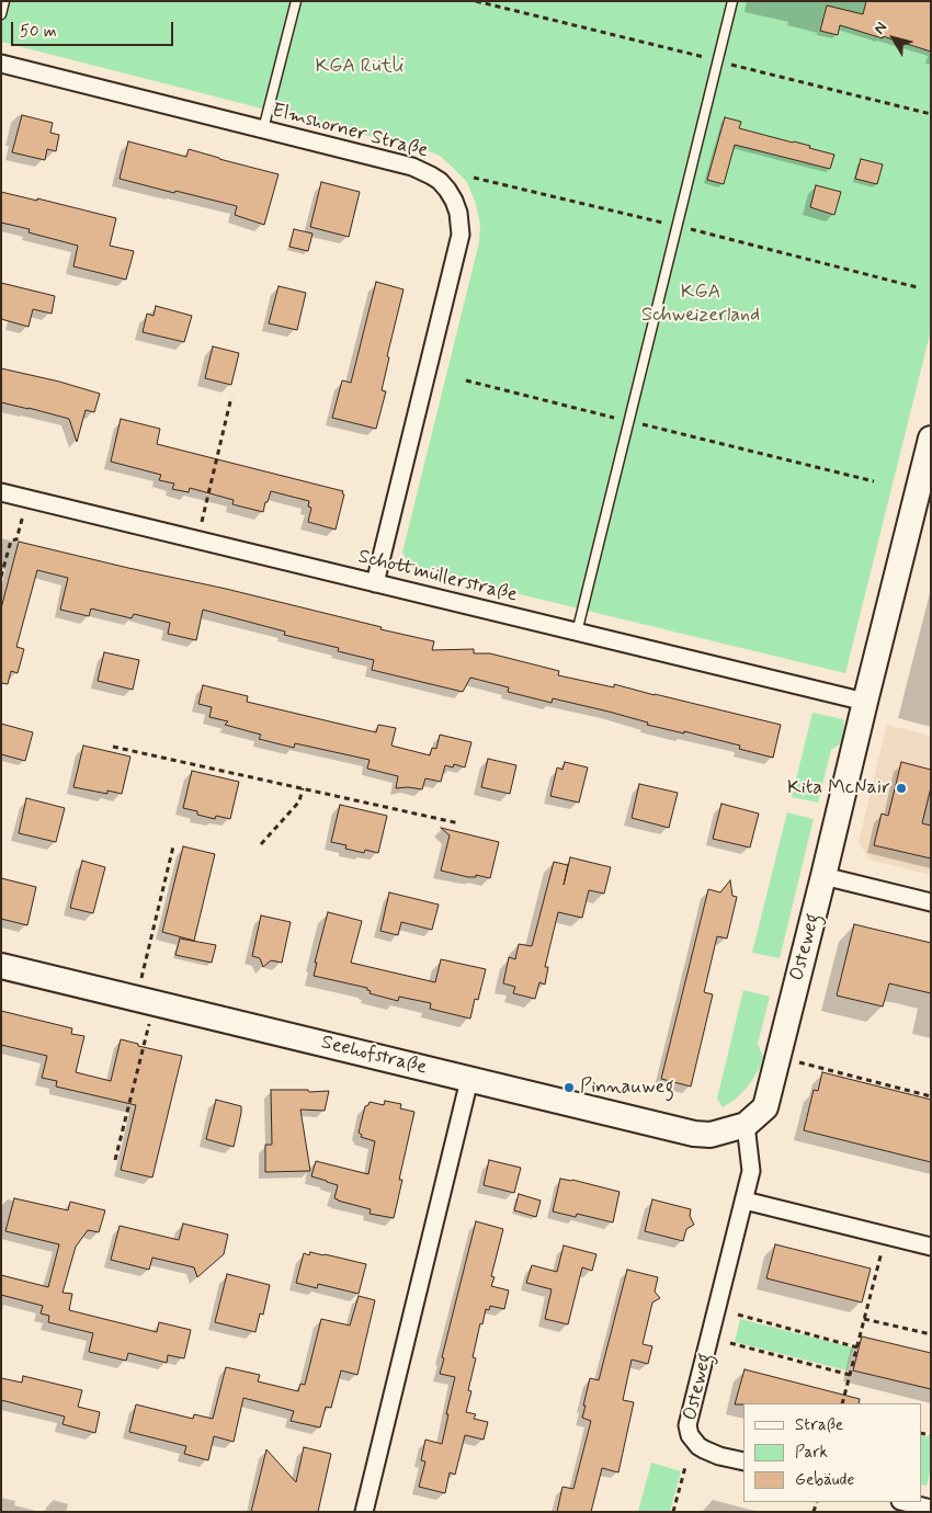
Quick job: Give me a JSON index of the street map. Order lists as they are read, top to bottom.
{
  "streets": {
    "street": [
      "Elmshorner Straße",
      "Schottmüllerstraße",
      "Osteweg",
      "Seehofstraße"
    ]
  },
  "crossings": [
    ["Elmshorner Straße", "Schottmüllerstraße"],
    ["Schottmüllerstraße", "Osteweg"],
    ["Osteweg", "Seehofstraße"]
  ],
  "parks": ["KGA Rütli", "KGA Schweizerland"],
  "places": ["Kita McNair", "Pinnauweg"],
  "legend": ["Straße", "Park", "Gebäude"],
  "scale_bar": "50 m",
  "north": "top left"
}
